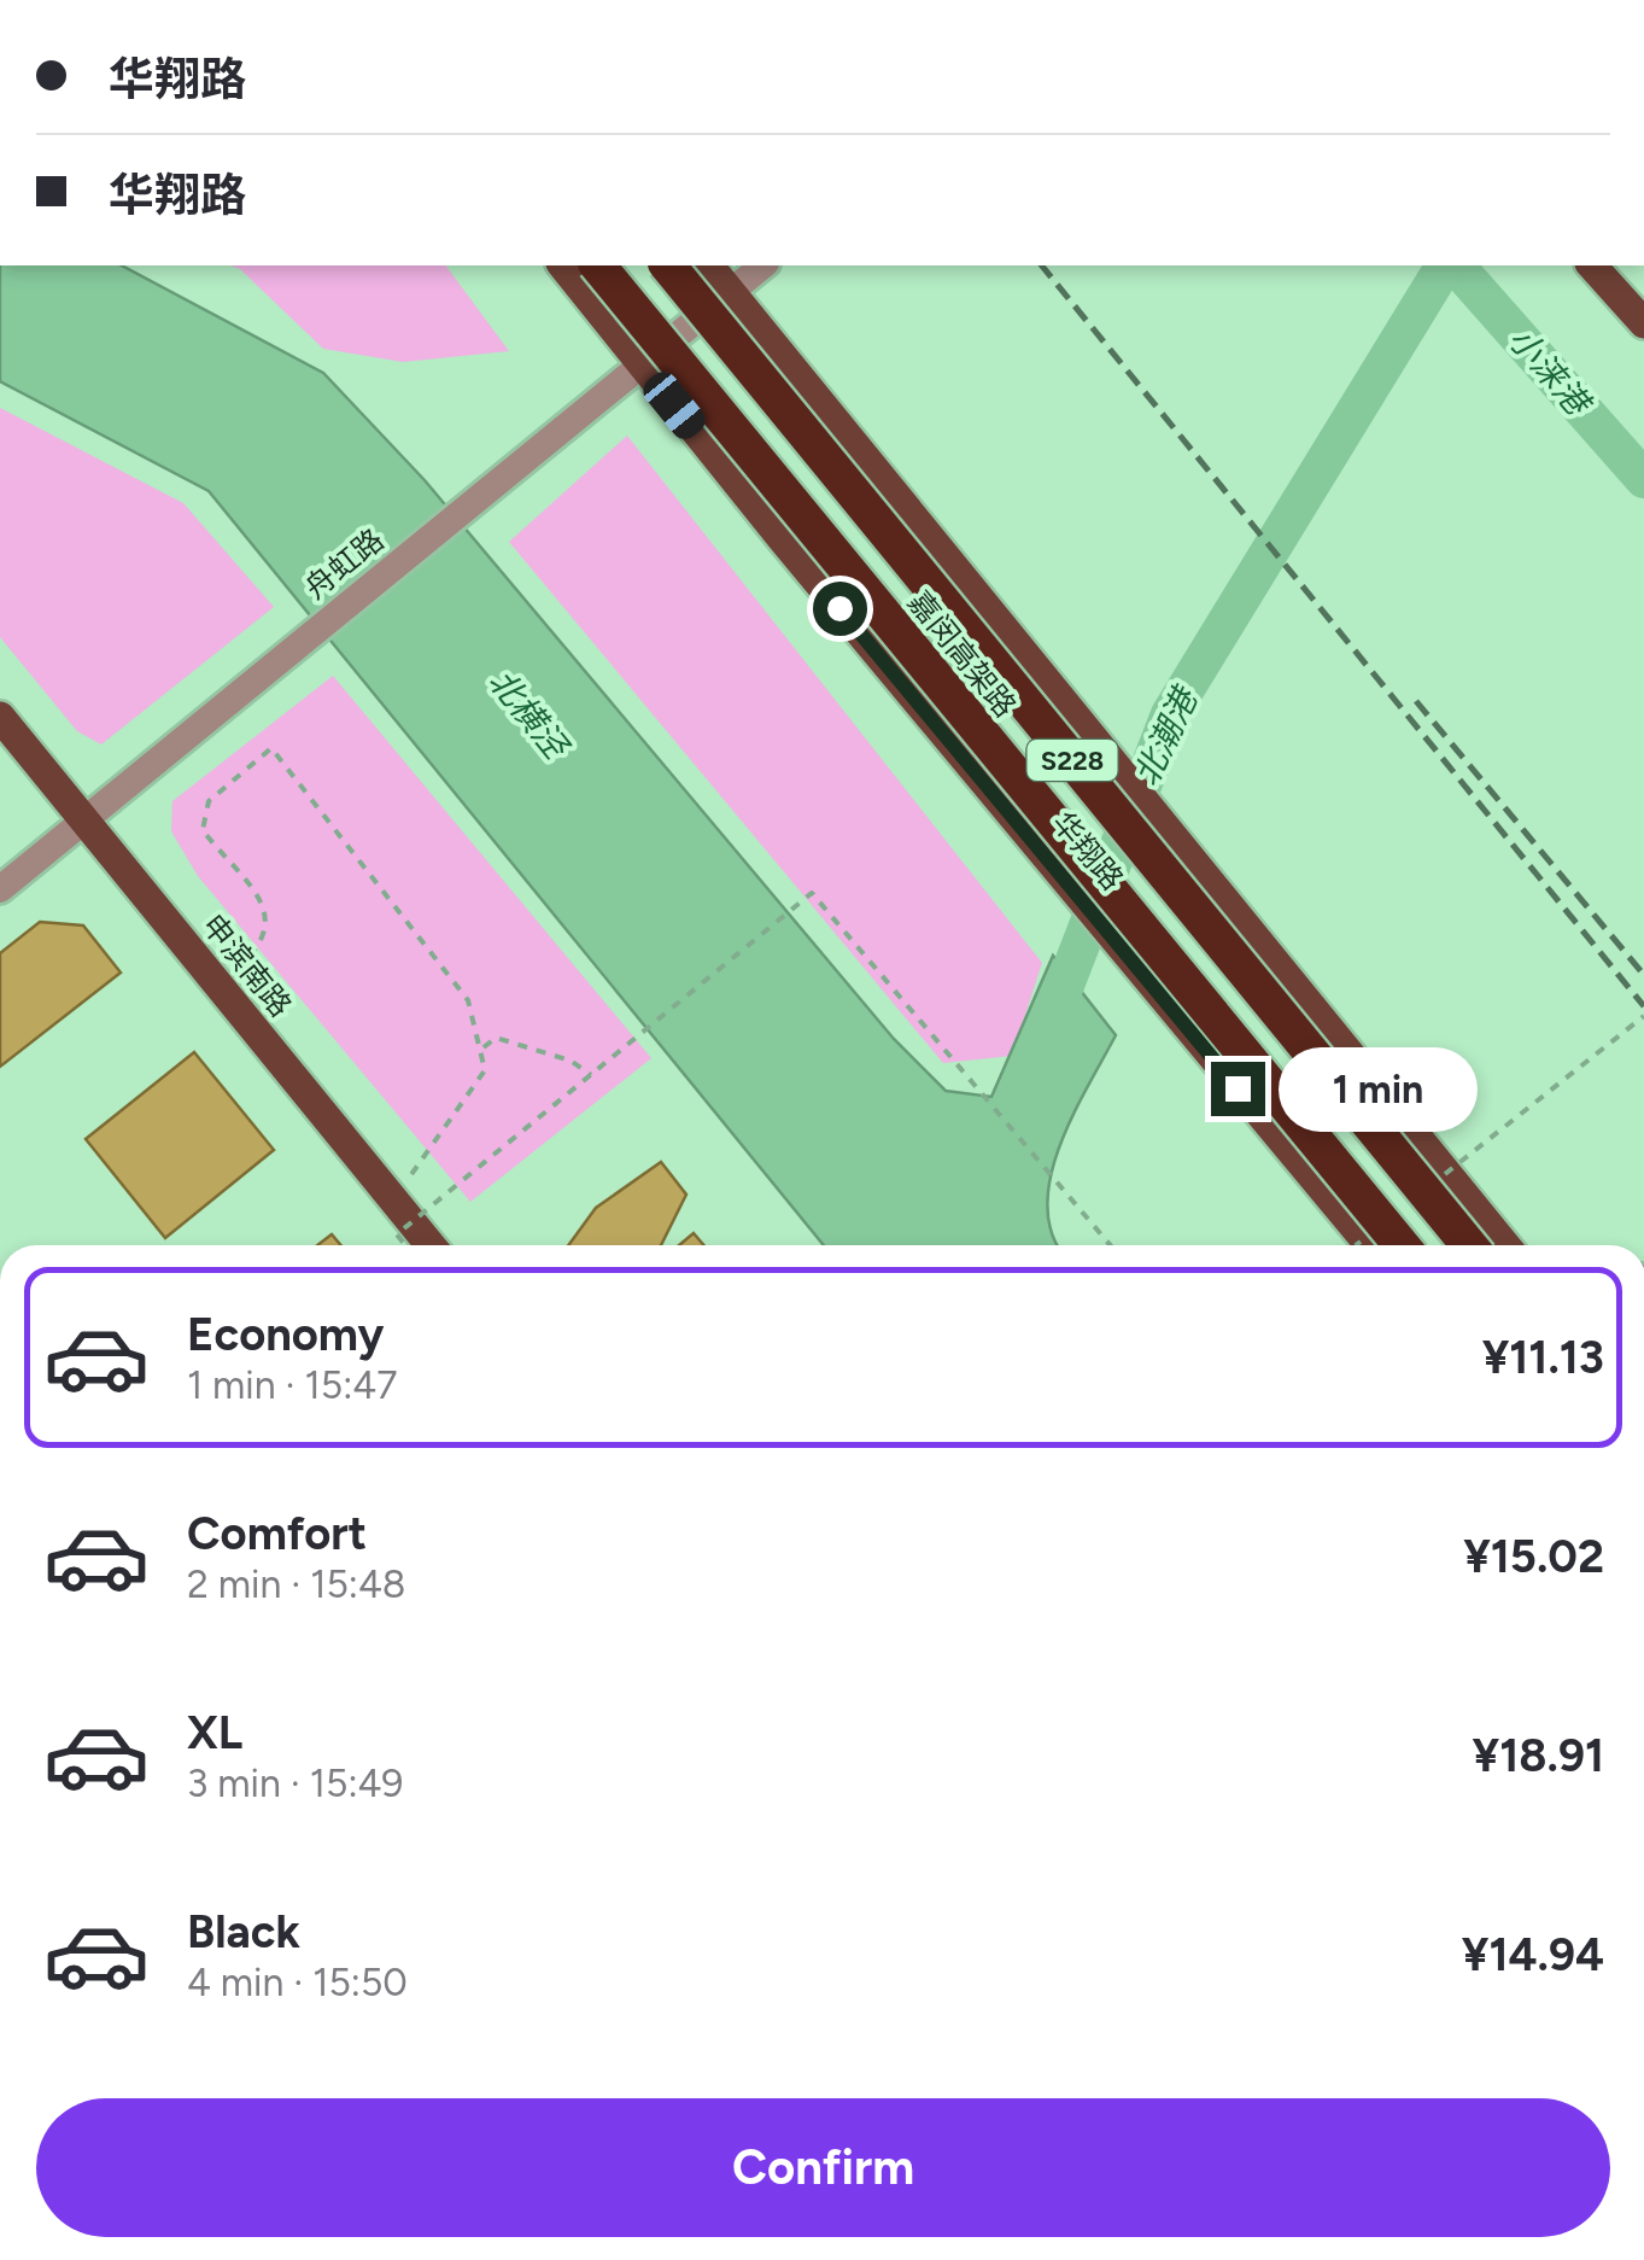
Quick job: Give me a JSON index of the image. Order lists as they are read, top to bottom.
{
  "streets": {
    "highway": ["嘉闵高架路", "S228"],
    "main road": ["华翔路", "申滨南路"],
    "street": ["舟虹路"]
  },
  "crossings": [
    ["舟虹路", "华翔路"],
    ["舟虹路", "申滨南路"]
  ],
  "water": ["小涞港", "北横泾", "北潮港"],
  "page": {
    "banner": ["华翔路", "华翔路"],
    "bubble": "1 min",
    "list": [
      {
        "name": "Economy",
        "note": "1 min · 15:47",
        "value": "¥11.13"
      },
      {
        "name": "Comfort",
        "note": "2 min · 15:48",
        "value": "¥15.02"
      },
      {
        "name": "XL",
        "note": "3 min · 15:49",
        "value": "¥18.91"
      },
      {
        "name": "Black",
        "note": "4 min · 15:50",
        "value": "¥14.94"
      }
    ],
    "buttons": "Confirm"
  }
}
